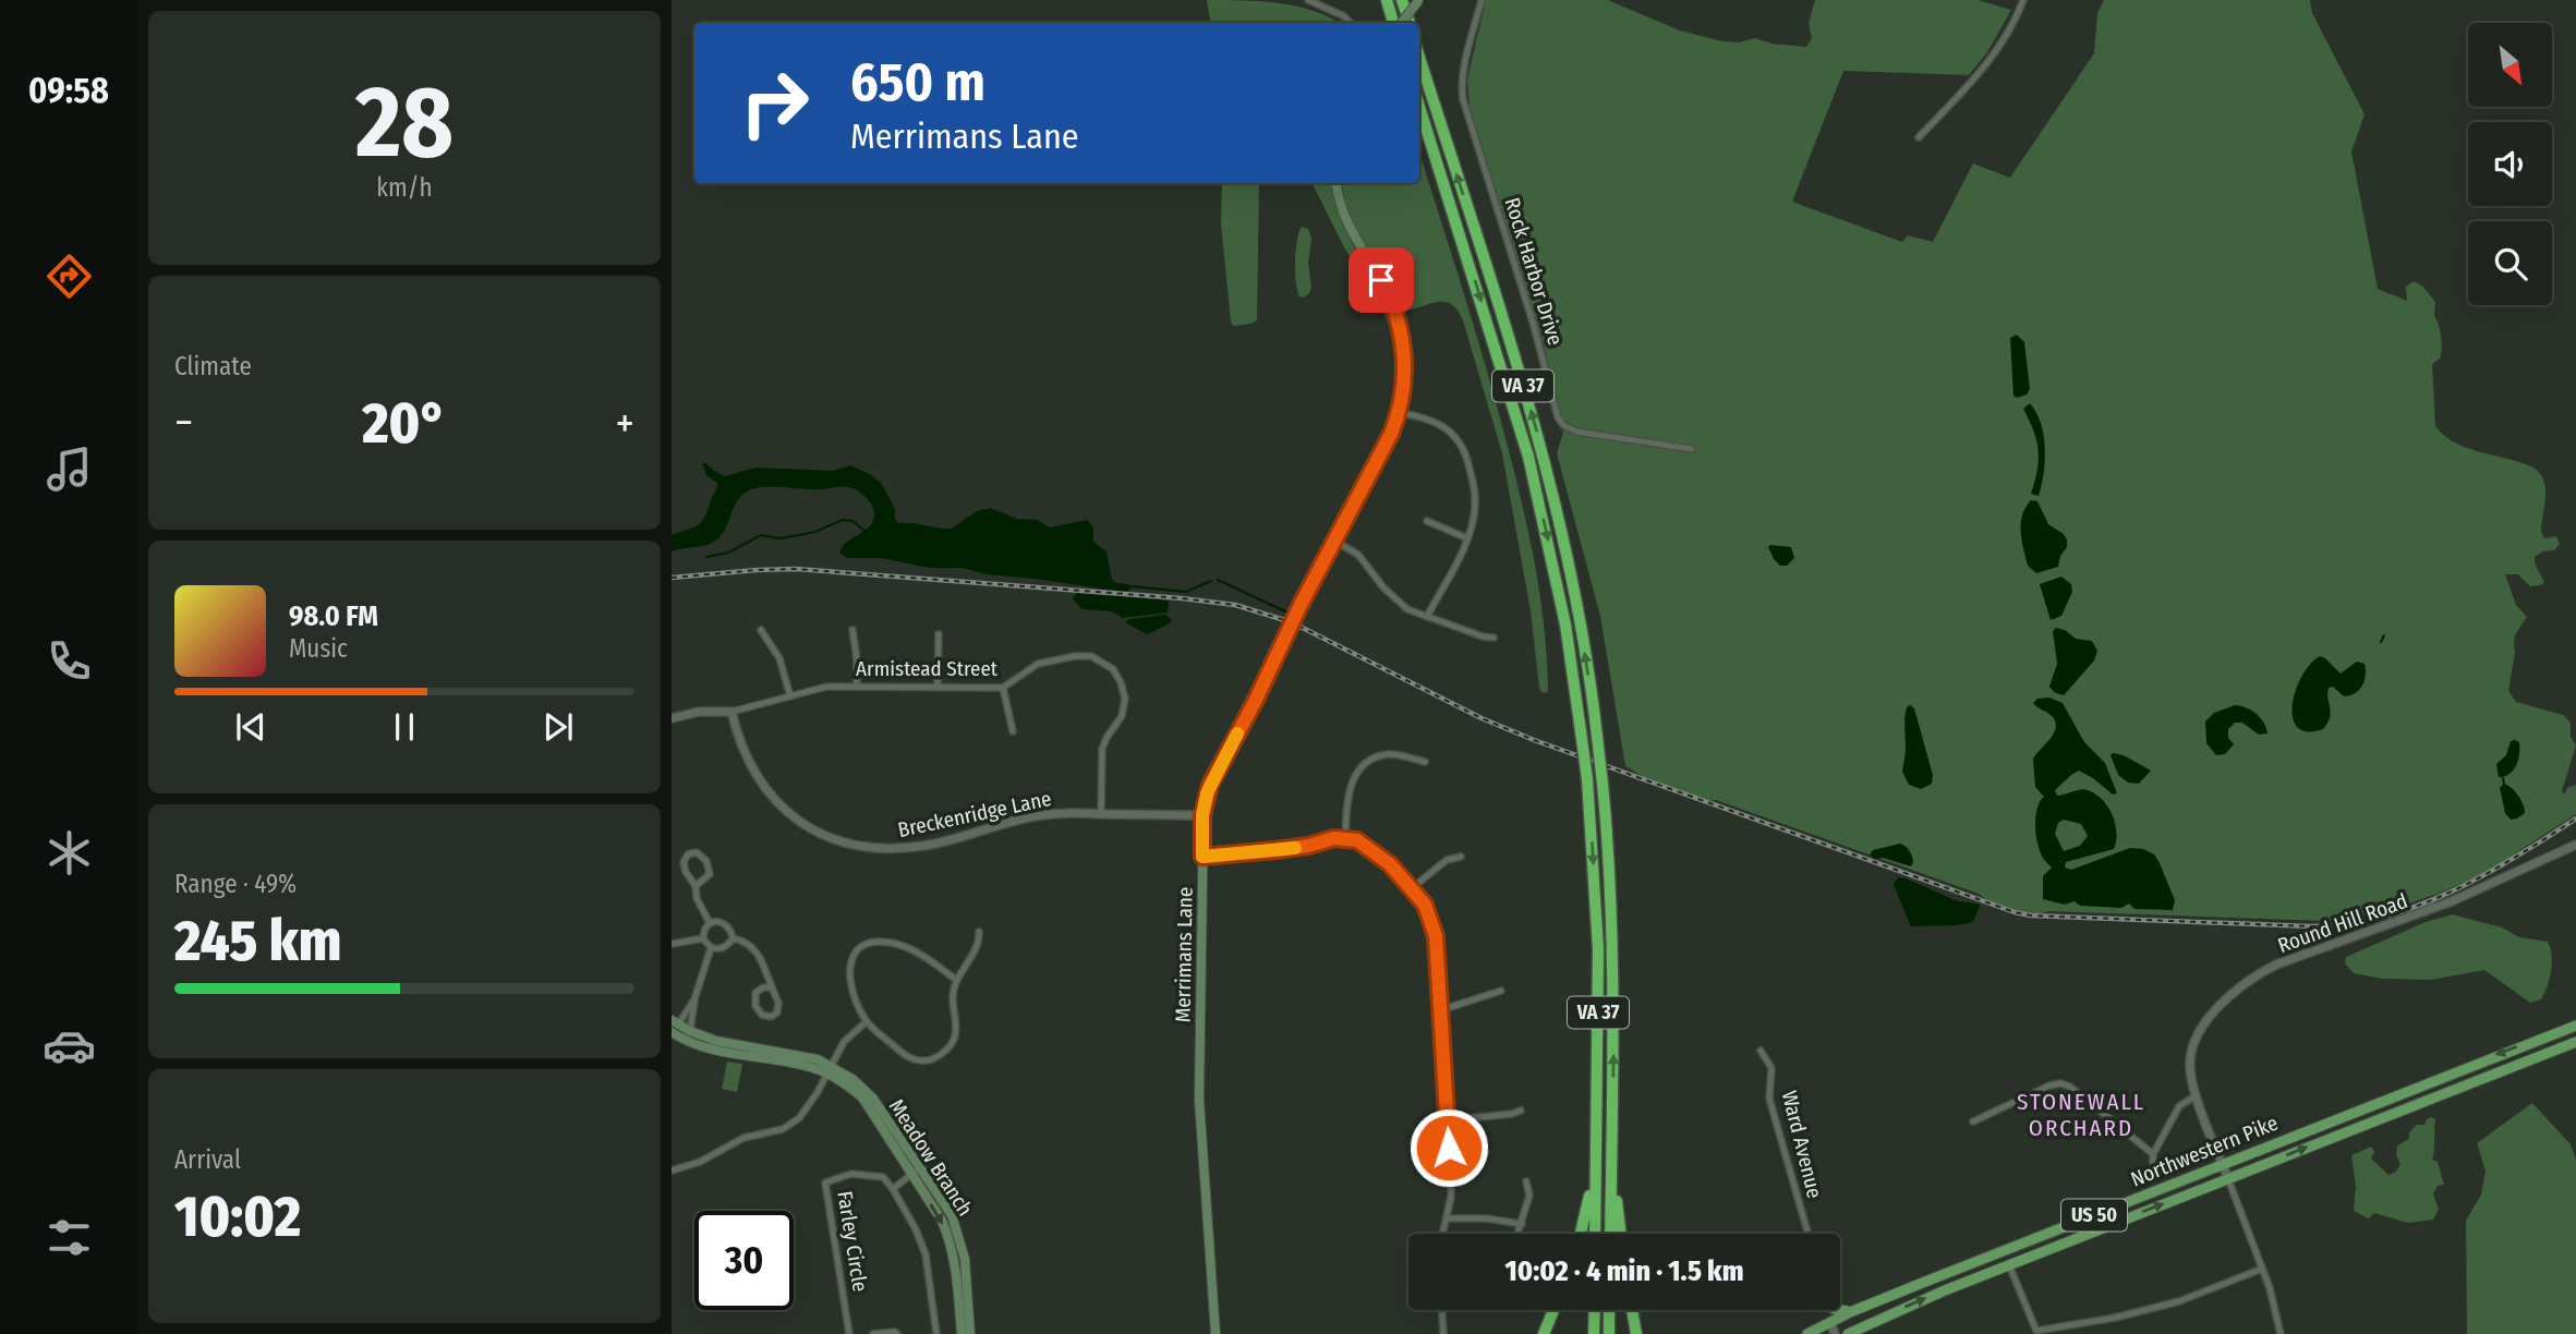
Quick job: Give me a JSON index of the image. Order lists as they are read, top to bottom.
{
  "streets": {
    "highway": ["VA 37"],
    "main road": [
      "Merrimans Lane",
      "Northwestern Pike",
      "Meadow Branch",
      "US 50"
    ],
    "street": [
      "Rock Harbor Drive",
      "Armistead Street",
      "Breckenridge Lane",
      "Round Hill Road",
      "Ward Avenue",
      "Farley Circle"
    ]
  },
  "crossings": [
    ["Armistead Street", "Breckenridge Lane"],
    ["Breckenridge Lane", "Merrimans Lane"],
    ["Round Hill Road", "Northwestern Pike"]
  ],
  "districts": ["STONEWALL ORCHARD"],
  "north": "bottom right",
  "page": {
    "tabs": "09:58",
    "tile": [
      ["28", "km/h"],
      "Climate",
      ["Range · 49%", "245 km"],
      ["Arrival", "10:02"]
    ],
    "turn": ["650 m", "Merrimans Lane"],
    "heat": ["−", "20°", "+"],
    "song": ["98.0 FM", "Music"],
    "limit": "30",
    "trip": "10:02 · 4 min · 1.5 km"
  }
}
